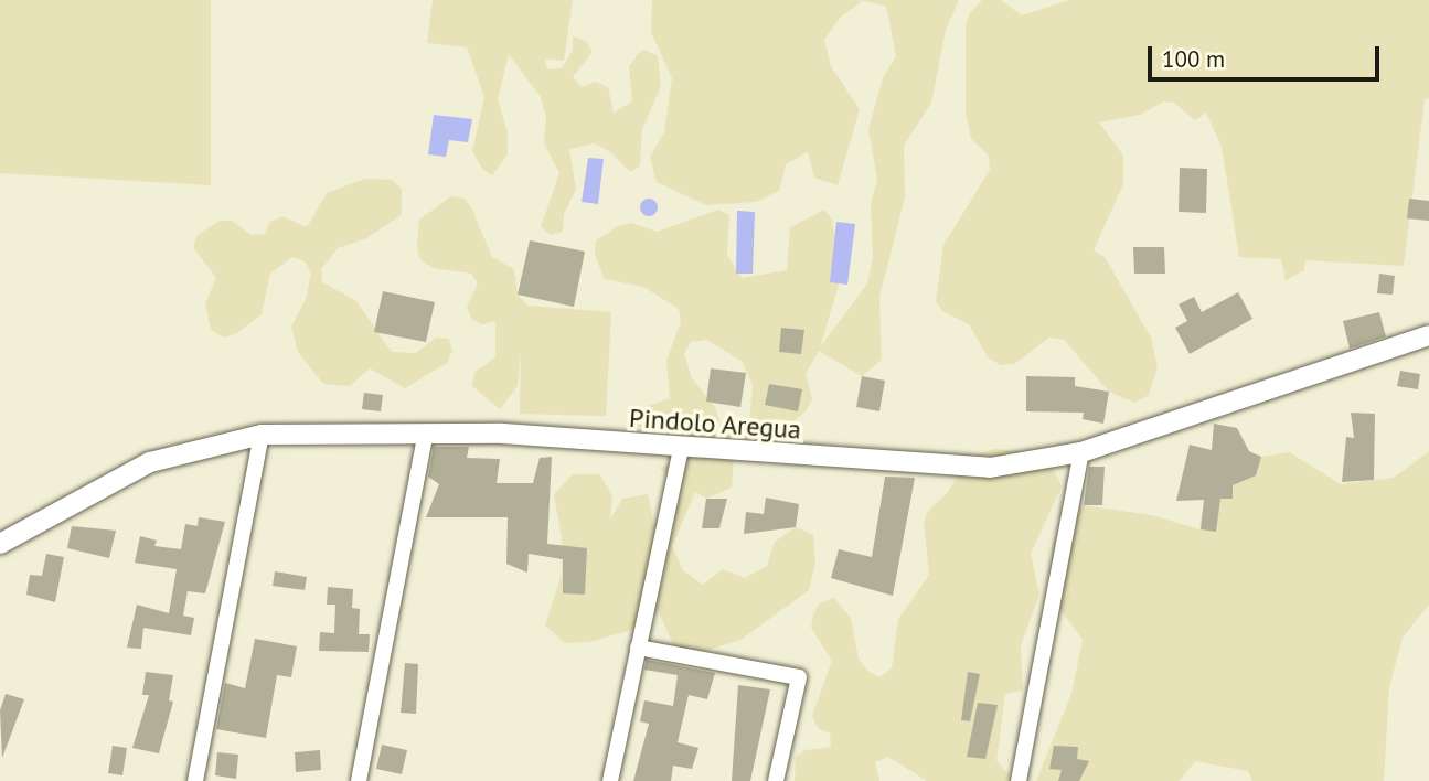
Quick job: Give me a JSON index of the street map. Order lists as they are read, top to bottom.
{
  "streets": {
    "main road": ["Pindolo Aregua"]
  },
  "scale_bar": "100 m"
}
